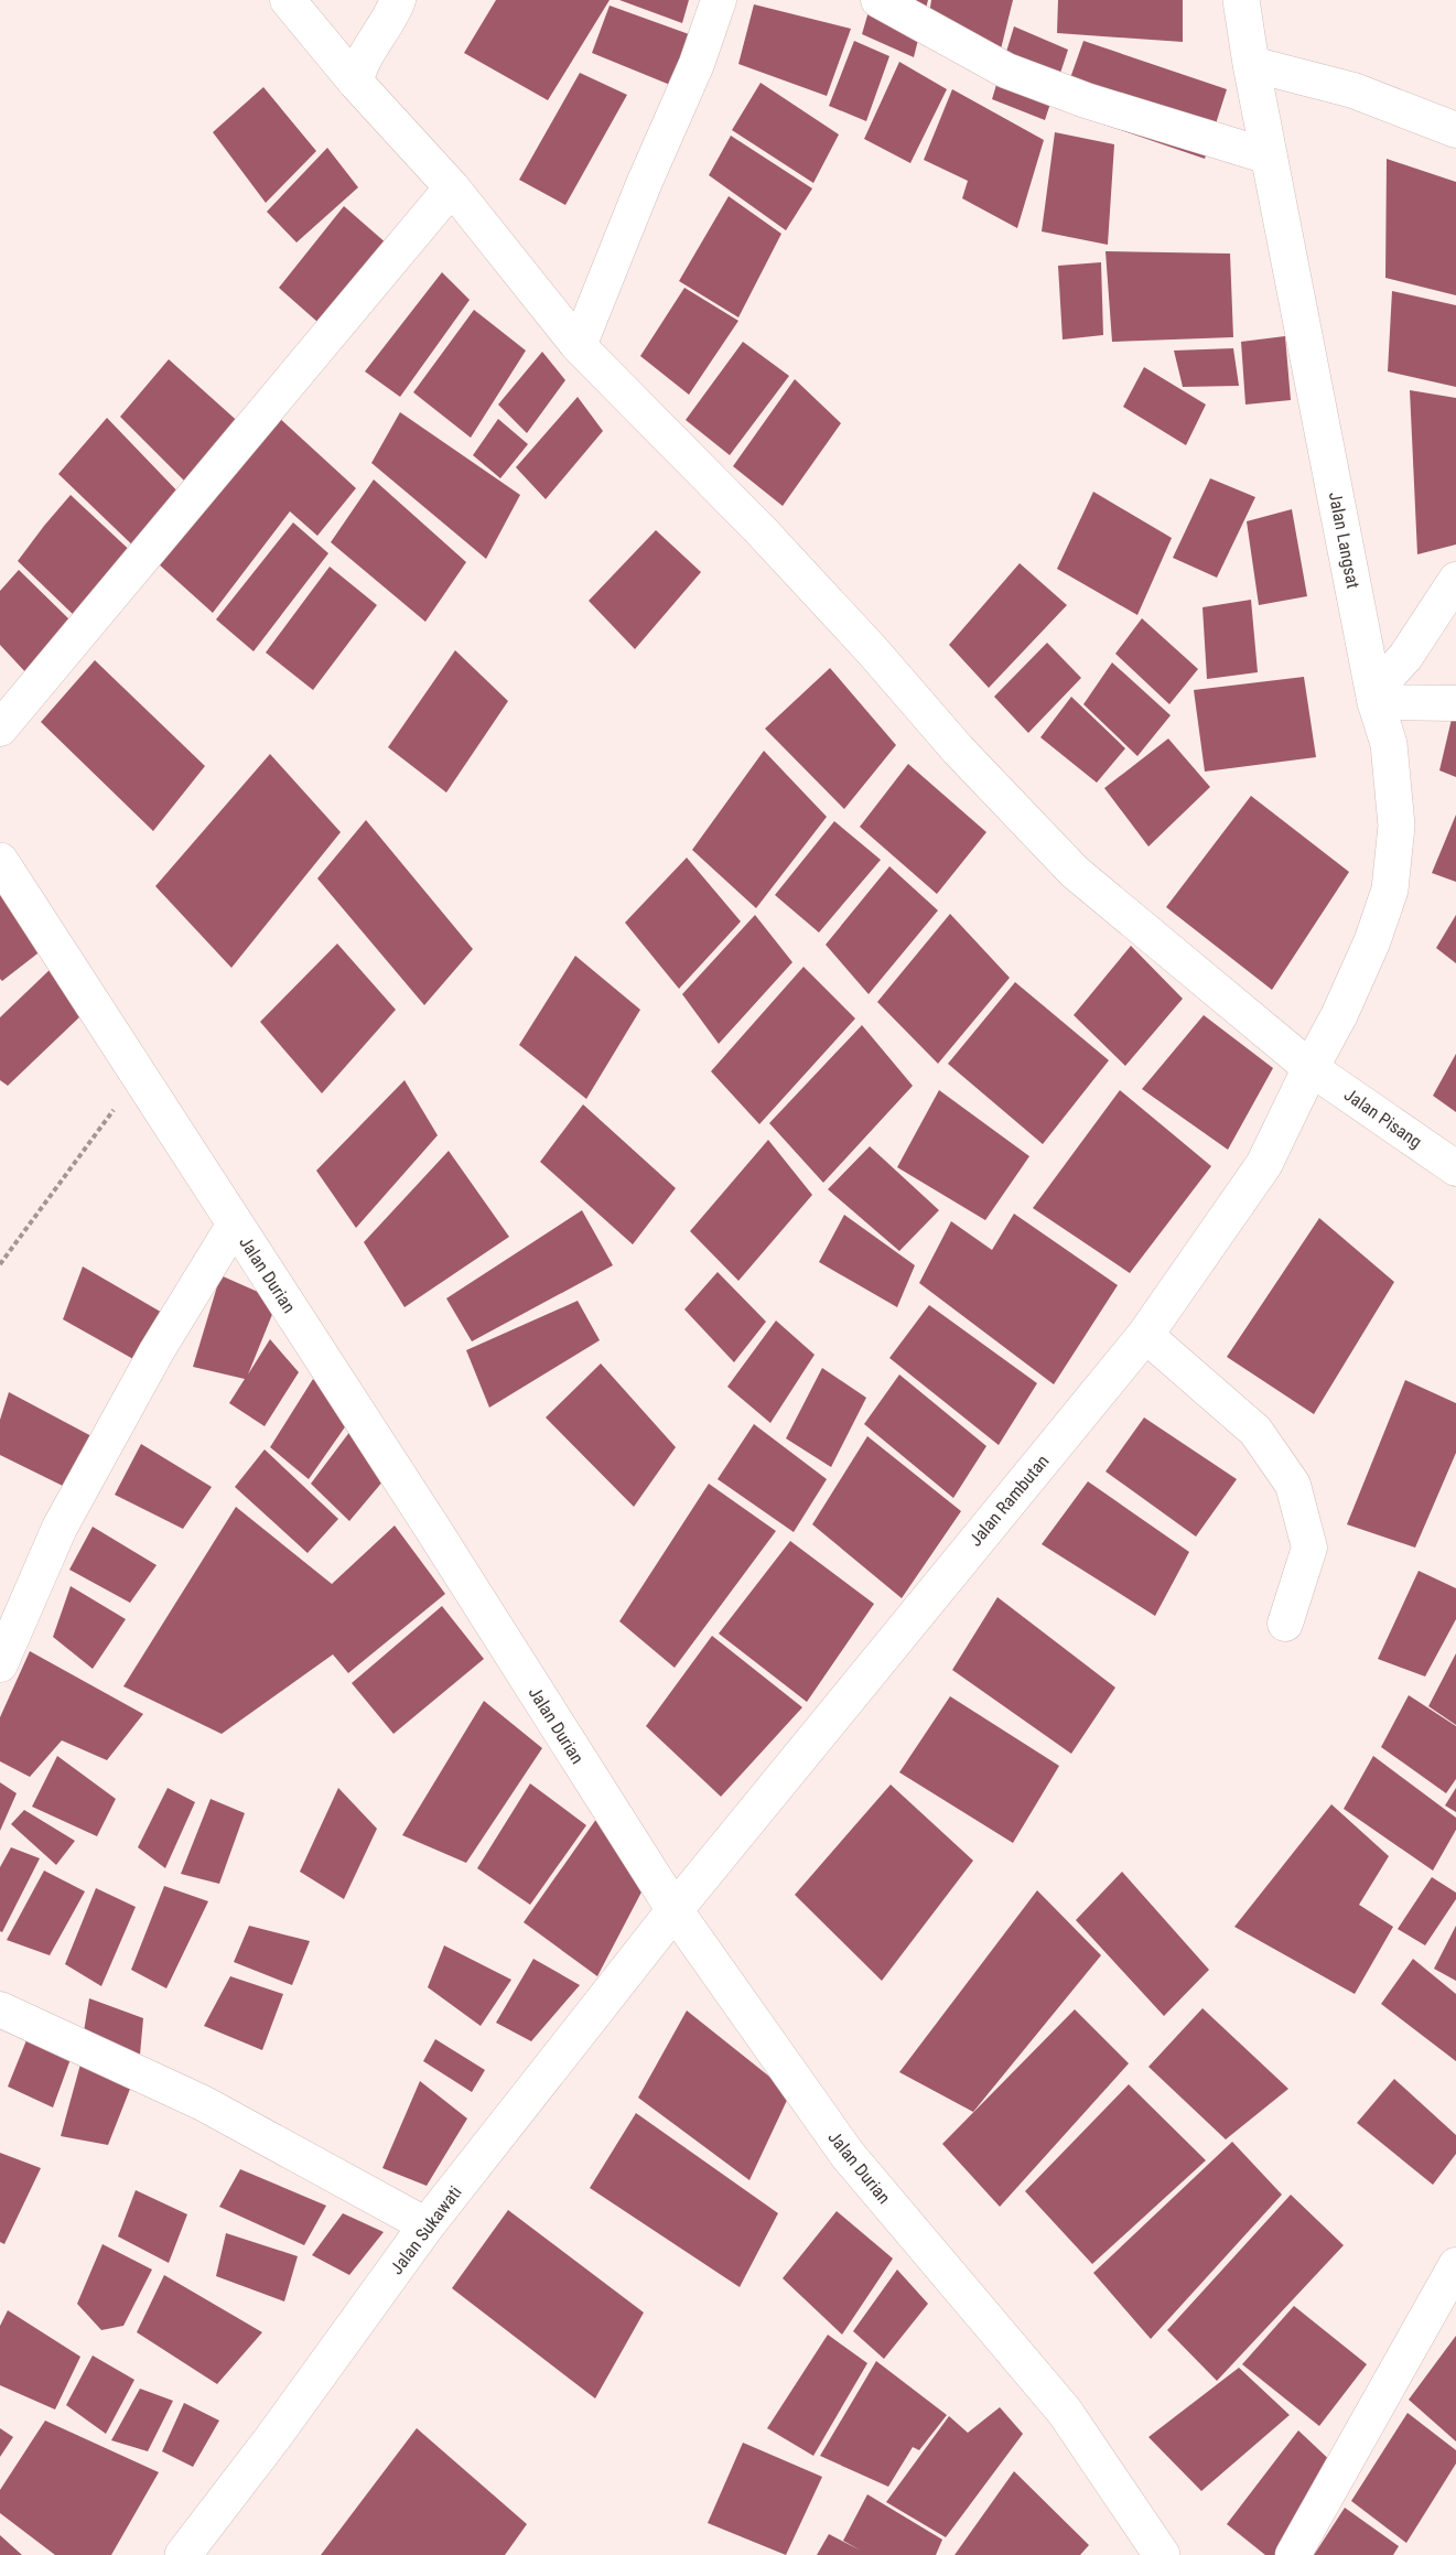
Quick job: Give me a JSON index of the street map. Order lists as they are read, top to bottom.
{
  "streets": {
    "street": [
      "Jalan Langsat",
      "Jalan Pisang",
      "Jalan Durian",
      "Jalan Rambutan",
      "Jalan Sukawati"
    ]
  },
  "crossings": [
    ["Jalan Langsat", "Jalan Pisang"],
    ["Jalan Langsat", "Jalan Rambutan"],
    ["Jalan Pisang", "Jalan Rambutan"],
    ["Jalan Durian", "Jalan Rambutan"],
    ["Jalan Durian", "Jalan Sukawati"],
    ["Jalan Rambutan", "Jalan Sukawati"]
  ]
}
